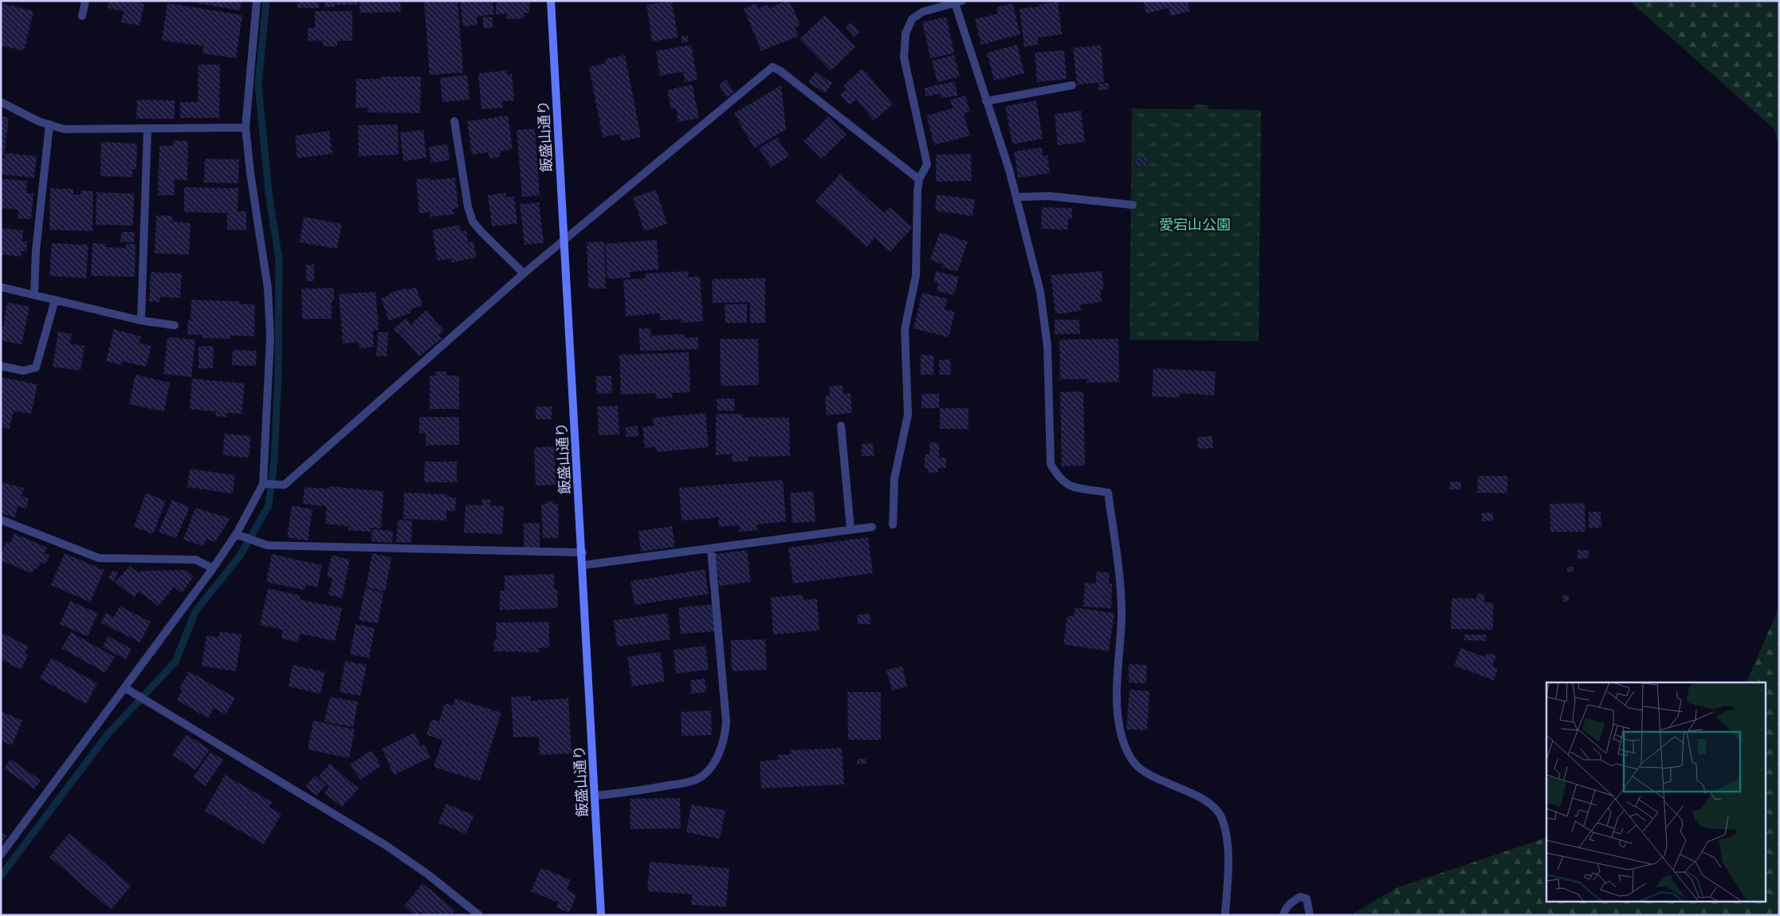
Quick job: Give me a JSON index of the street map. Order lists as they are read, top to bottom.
{
  "streets": {
    "street": ["飯盛山通り"]
  },
  "parks": ["愛宕山公園"]
}
